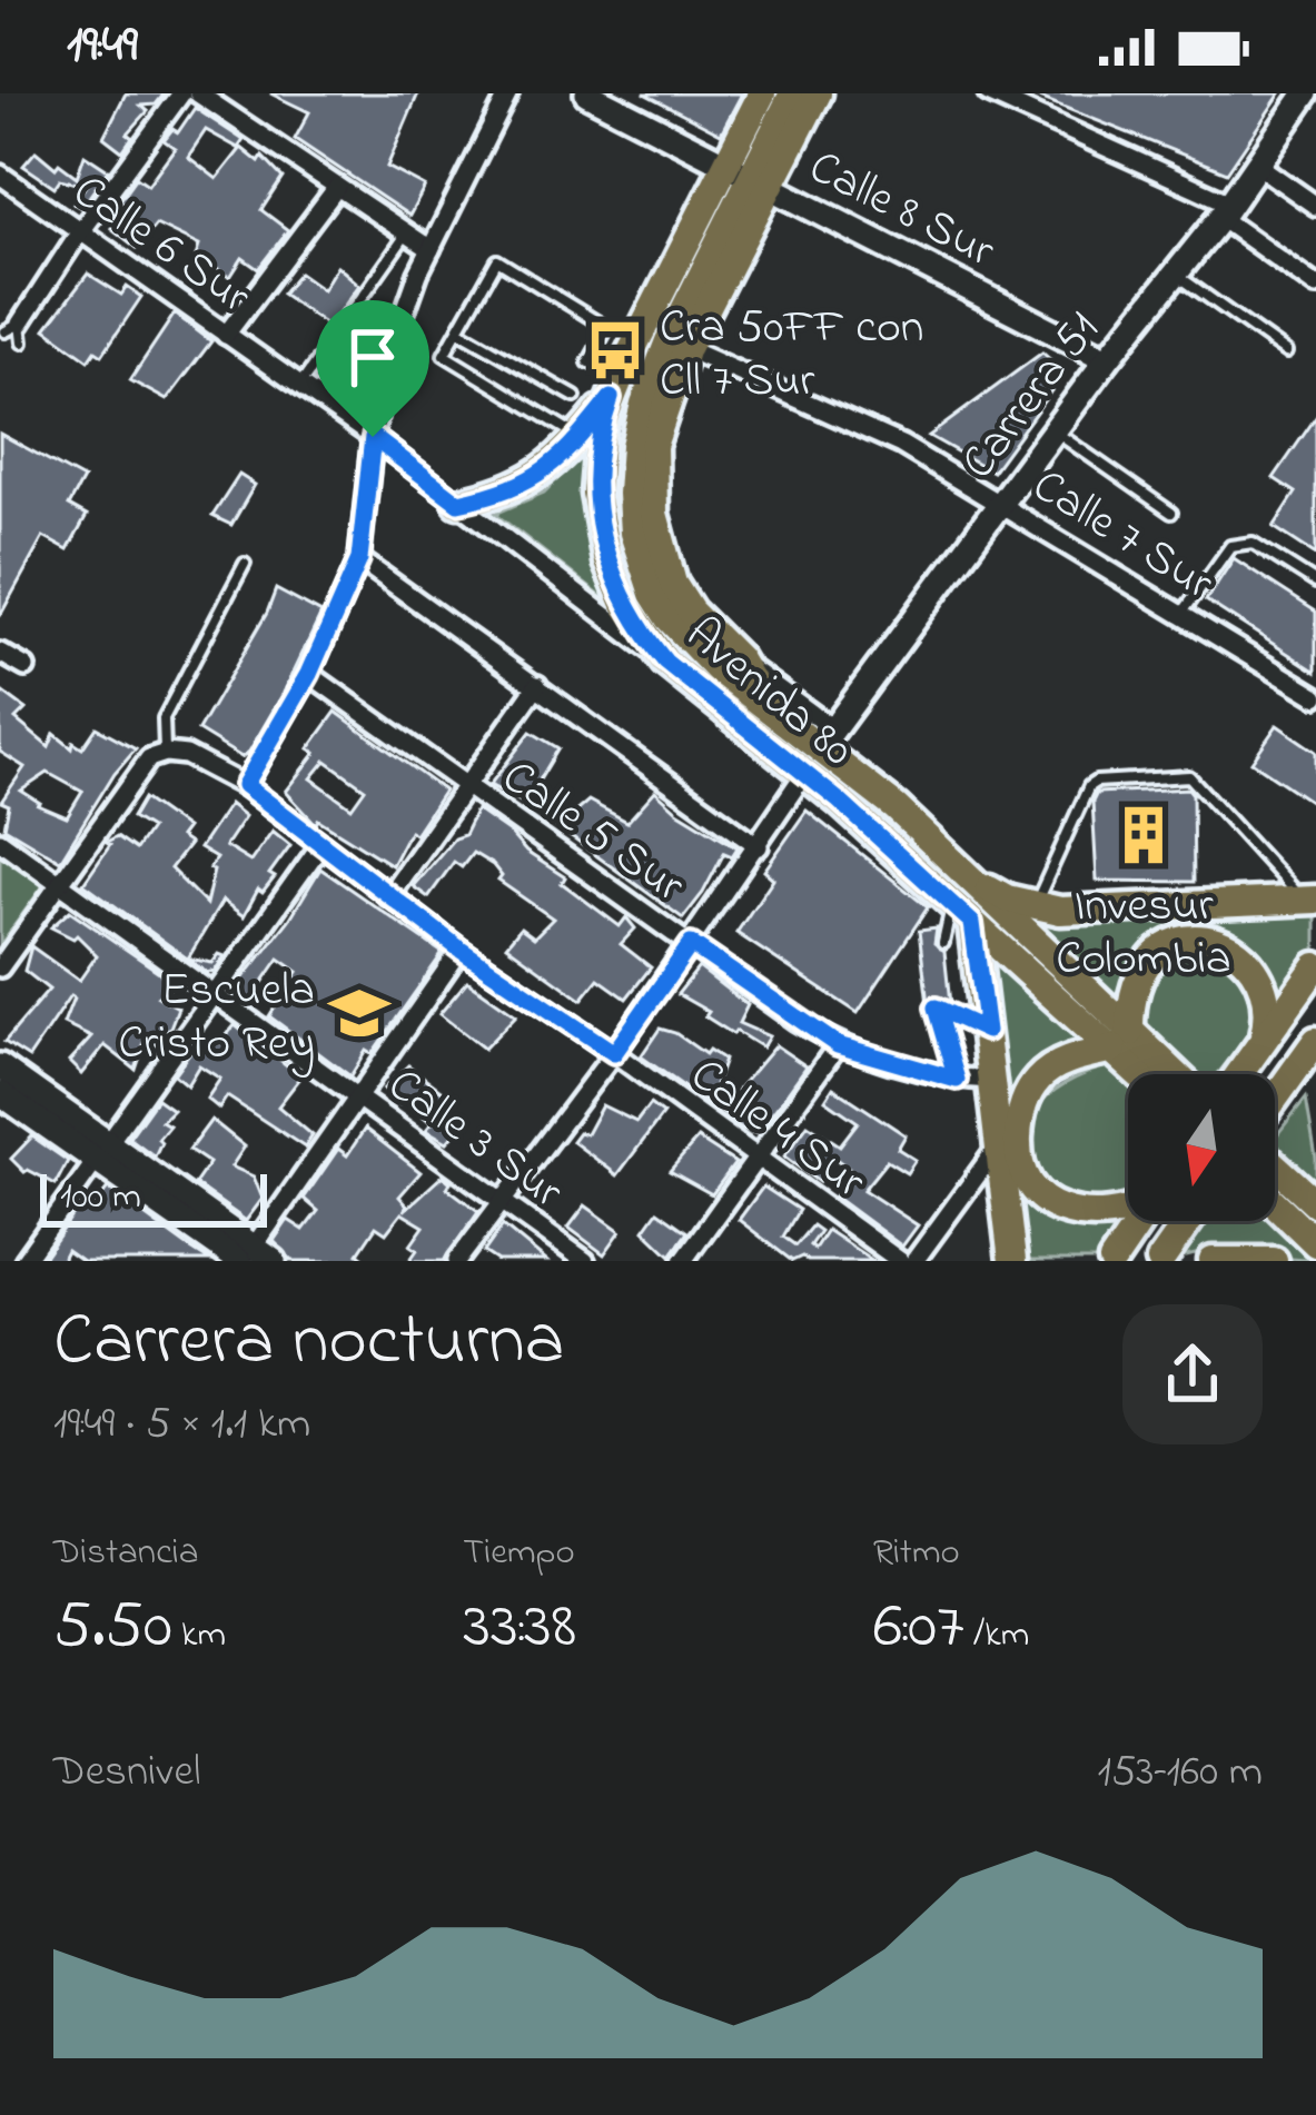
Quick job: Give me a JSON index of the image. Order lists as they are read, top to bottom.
{
  "streets": {
    "main road": ["Avenida 80"],
    "street": [
      "Calle 8 Sur",
      "Calle 6 Sur",
      "Carrera 51",
      "Calle 7 Sur",
      "Calle 5 Sur",
      "Calle 4 Sur",
      "Calle 3 Sur"
    ]
  },
  "crossings": [
    ["Calle 8 Sur", "Carrera 51"],
    ["Calle 8 Sur", "Avenida 80"],
    ["Calle 6 Sur", "Avenida 80"],
    ["Carrera 51", "Calle 7 Sur"],
    ["Carrera 51", "Avenida 80"],
    ["Calle 7 Sur", "Avenida 80"]
  ],
  "places": {
    "bus stop": ["Cra 50FF con Cll 7 Sur"],
    "building": ["Invesur Colombia"],
    "school or university": ["Escuela Cristo Rey"]
  },
  "scale_bar": "100 m",
  "north": "bottom",
  "page": {
    "status": "19:49",
    "scale": "100 m",
    "heading": ["Carrera nocturna", "19:49 · 5 × 1.1 km"],
    "stats": [
      ["Distancia", "5.50 km"],
      ["Tiempo", "33:38"],
      ["Ritmo", "6:07 /km"]
    ],
    "chart": ["Desnivel", "153–160 m"]
  }
}
